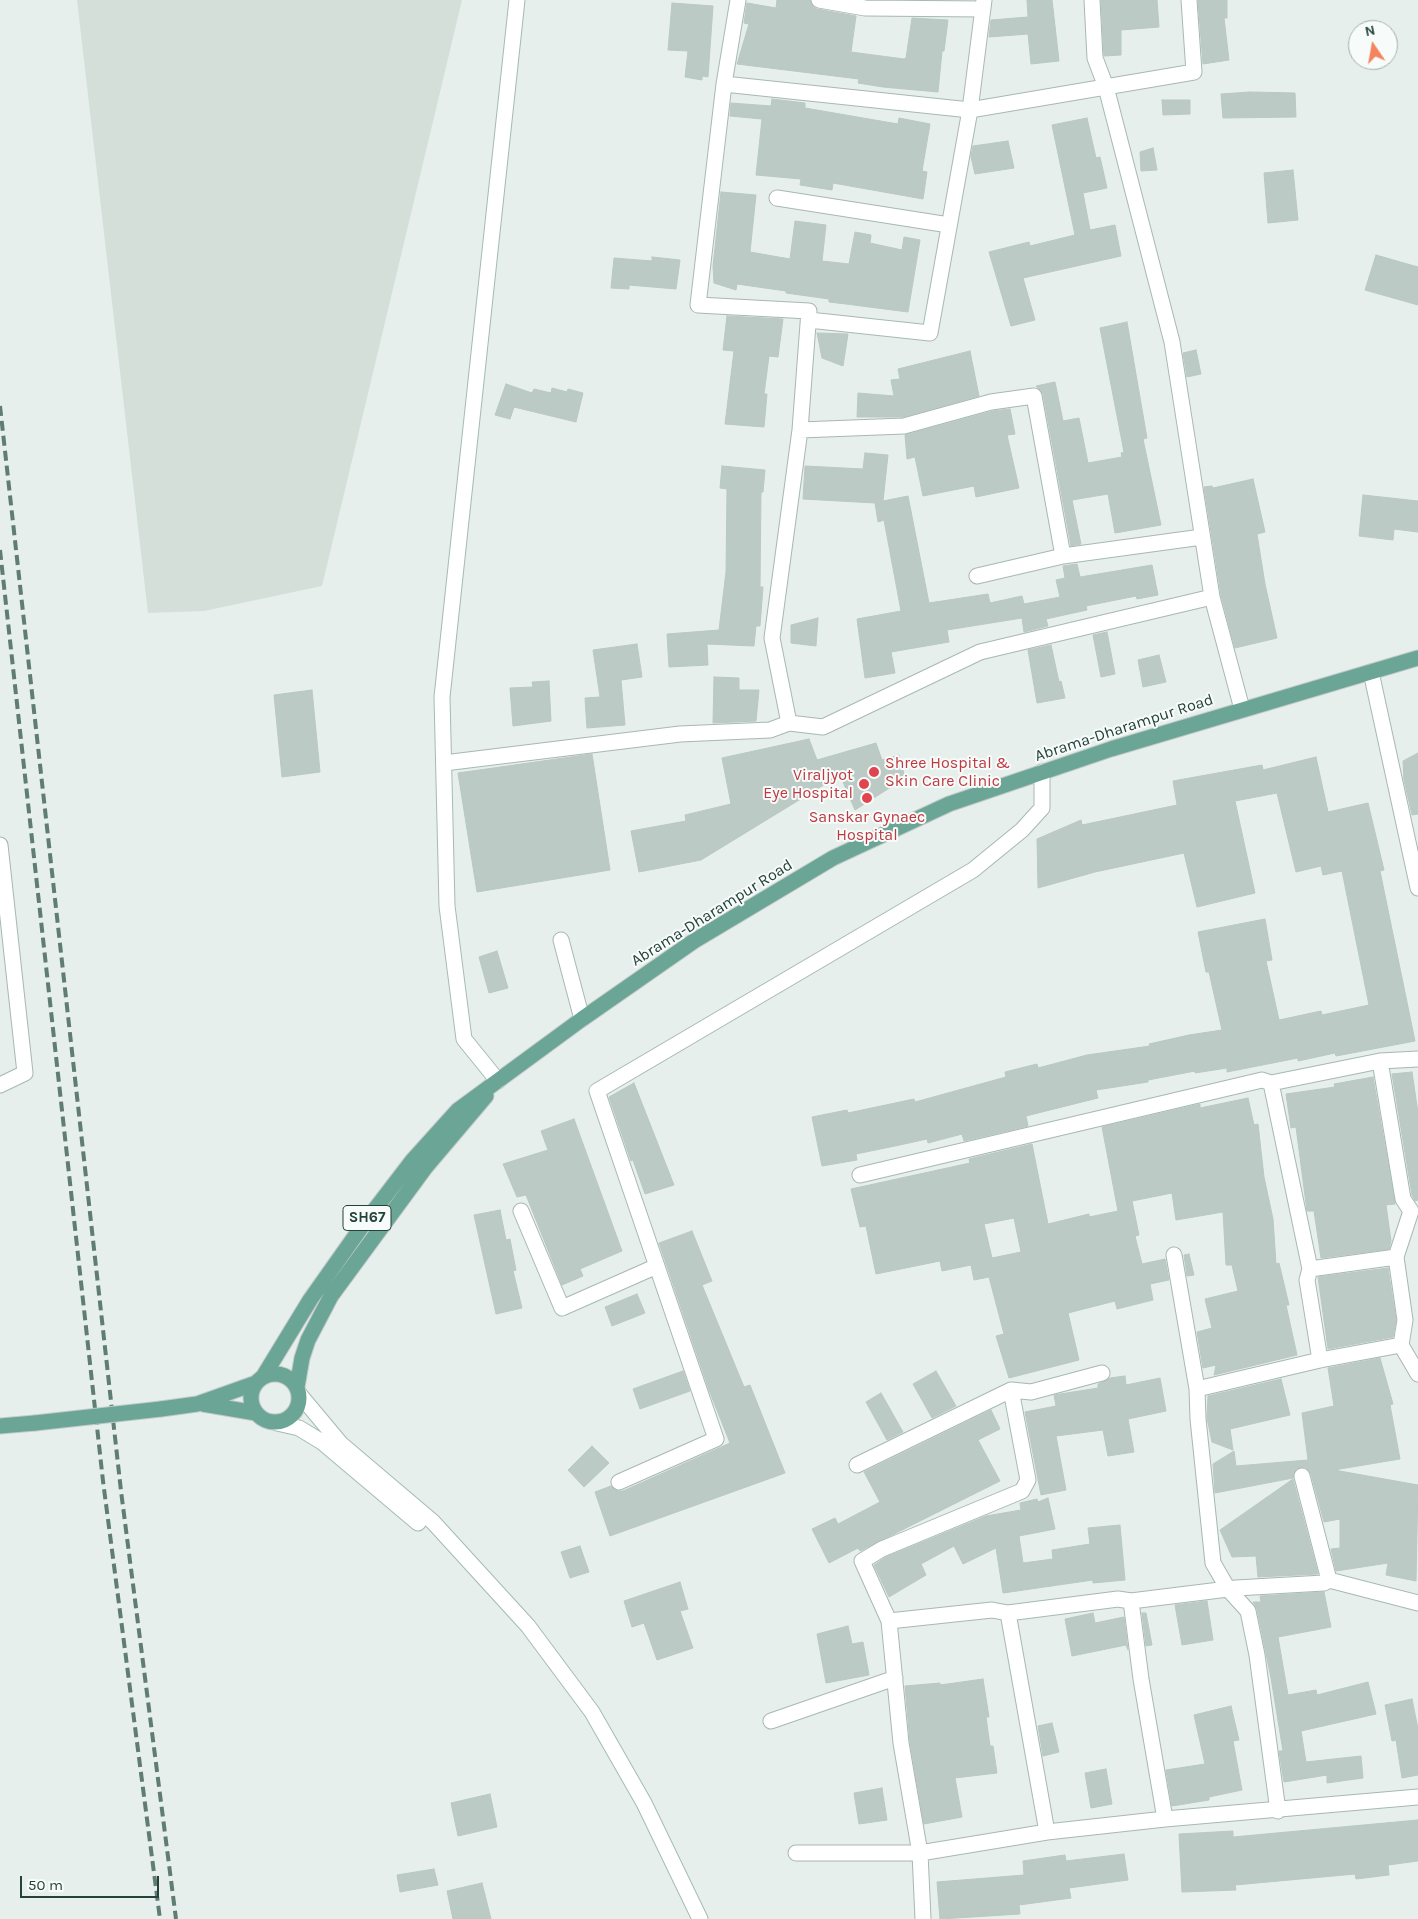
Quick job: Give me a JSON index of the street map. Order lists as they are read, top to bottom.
{
  "streets": {
    "main road": ["Abrama-Dharampur Road", "SH67"]
  },
  "crossings": [
    ["Abrama-Dharampur Road", "SH67"]
  ],
  "places": ["Shree Hospital & Skin Care Clinic", "Viraljyot Eye Hospital", "Sanskar Gynaec Hospital"],
  "scale_bar": "50 m",
  "north": "top"
}
